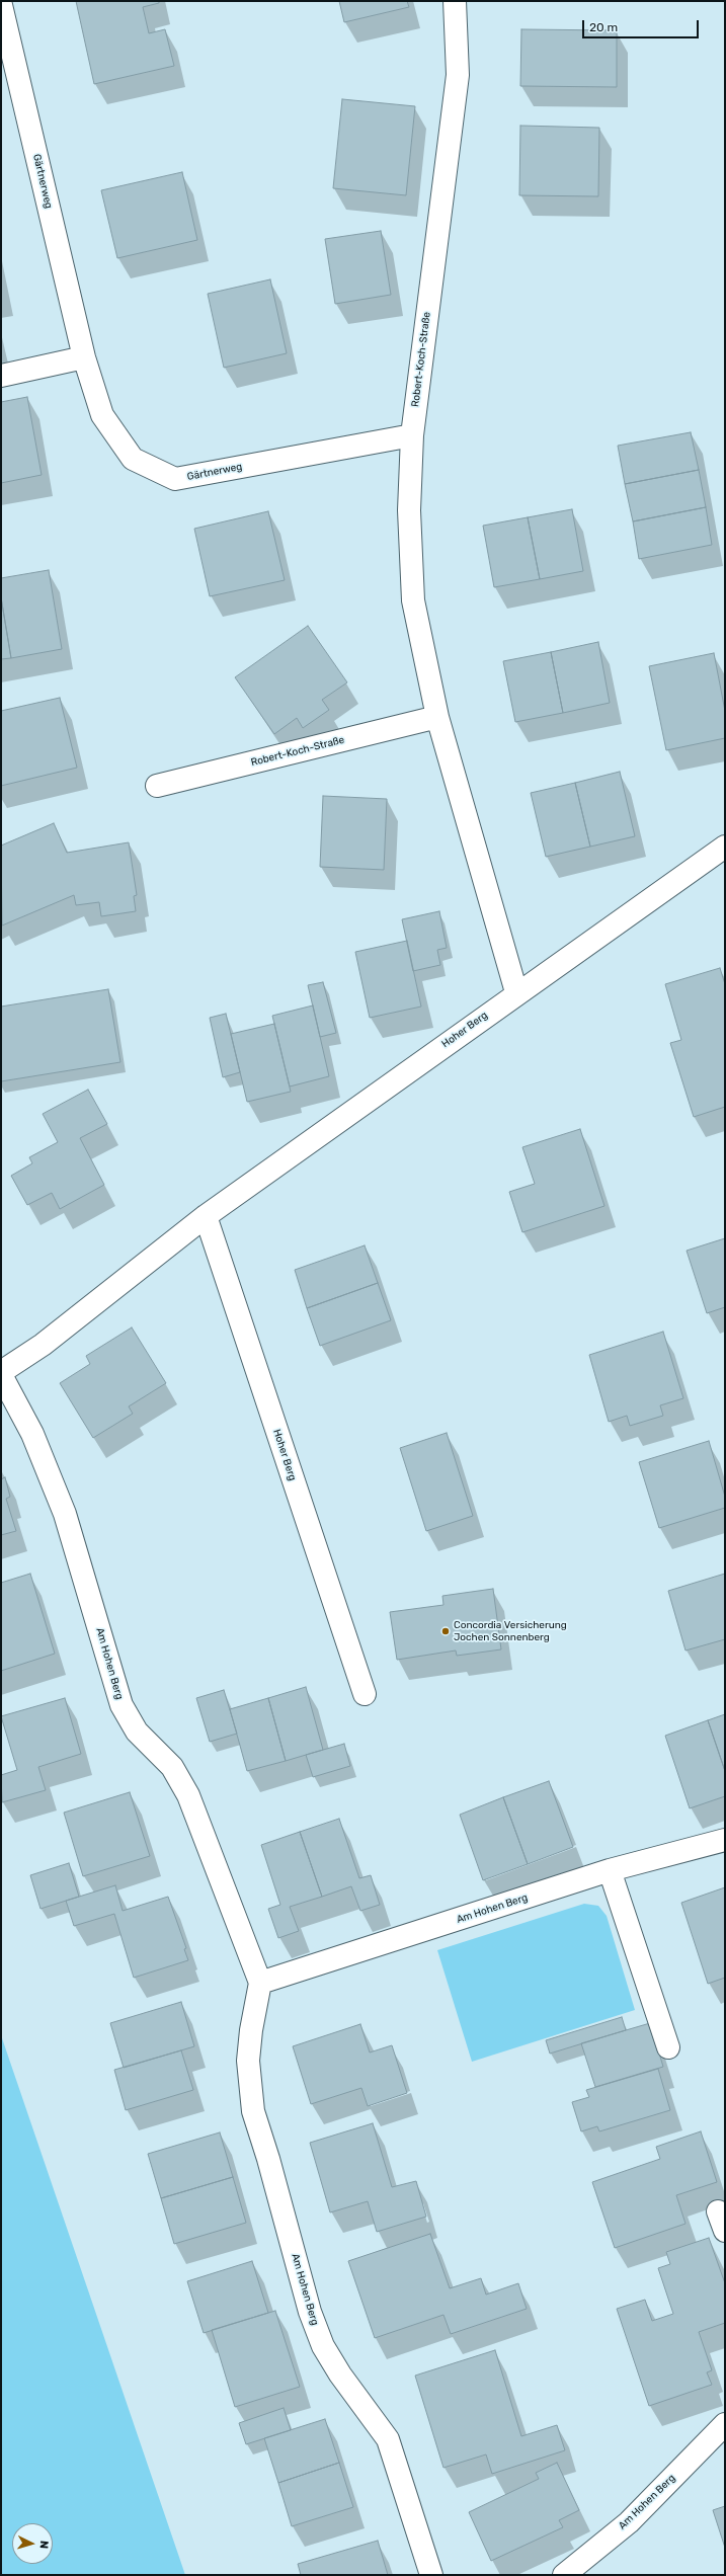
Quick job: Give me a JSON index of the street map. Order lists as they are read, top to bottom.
{
  "streets": {
    "street": [
      "Gärtnerweg",
      "Robert-Koch-Straße",
      "Hoher Berg",
      "Am Hohen Berg"
    ]
  },
  "crossings": [
    ["Gärtnerweg", "Robert-Koch-Straße"],
    ["Robert-Koch-Straße", "Hoher Berg"]
  ],
  "places": ["Concordia Versicherung Jochen Sonnenberg"],
  "scale_bar": "20 m",
  "north": "right"
}
